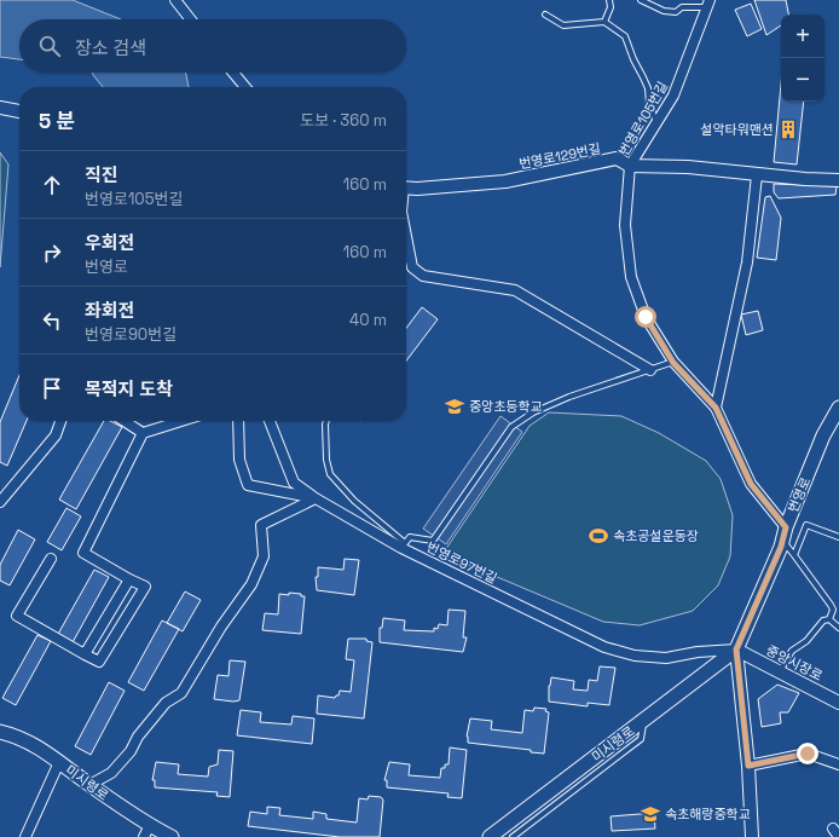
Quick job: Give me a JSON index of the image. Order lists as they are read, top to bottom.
{
  "streets": {
    "main road": ["번영로", "미시령로"],
    "street": [
      "번영로105번길",
      "번영로129번길",
      "번영로97번길",
      "중앙시장로"
    ]
  },
  "crossings": [
    ["번영로105번길", "번영로129번길"],
    ["번영로105번길", "번영로"],
    ["번영로", "번영로97번길"],
    ["번영로", "중앙시장로"],
    ["번영로", "미시령로"],
    ["번영로97번길", "중앙시장로"],
    ["번영로97번길", "미시령로"],
    ["중앙시장로", "미시령로"]
  ],
  "places": {
    "building": ["설악타워맨션"],
    "school or university": ["중앙초등학교", "속초해랑중학교"],
    "sports": ["속초공설운동장"]
  },
  "page": {
    "map_buttons": ["+", "−"],
    "search": "장소 검색",
    "heading": ["5 분", "도보 · 360 m"],
    "list": [
      ["직진", "번영로105번길", "160 m"],
      ["우회전", "번영로", "160 m"],
      ["좌회전", "번영로90번길", "40 m"],
      "목적지 도착"
    ]
  }
}
